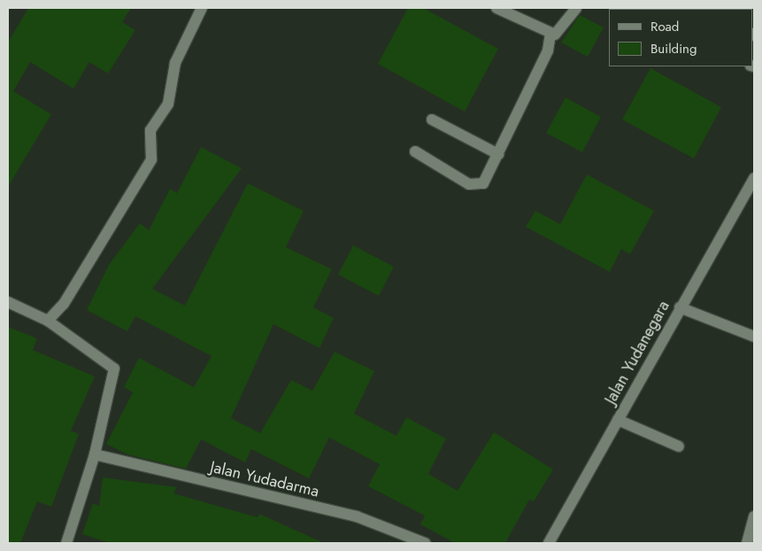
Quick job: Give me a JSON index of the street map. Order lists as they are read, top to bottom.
{
  "streets": {
    "street": ["Jalan Yudanegara", "Jalan Yudadarma"]
  },
  "legend": ["Road", "Building"]
}
